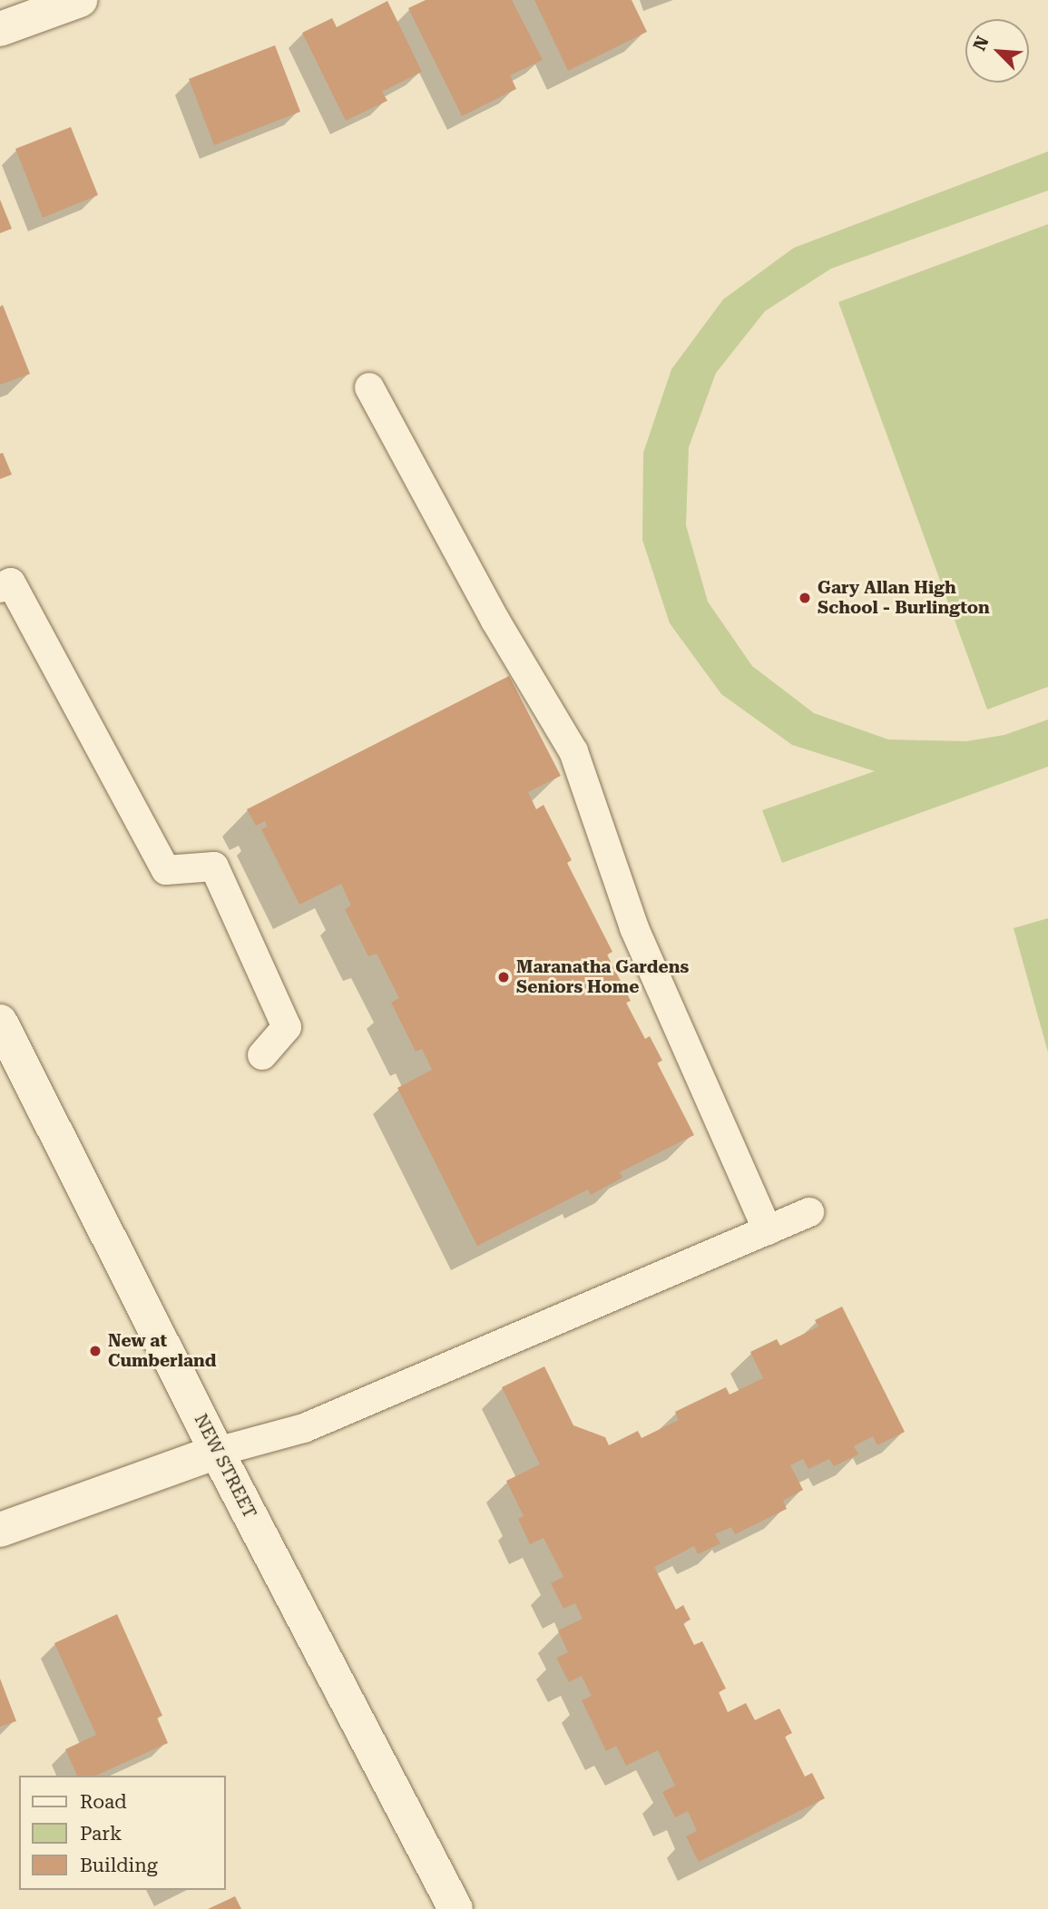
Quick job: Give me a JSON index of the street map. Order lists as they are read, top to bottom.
{
  "streets": {
    "main road": ["NEW STREET"]
  },
  "places": ["Gary Allan High School - Burlington", "Maranatha Gardens Seniors Home", "New at Cumberland"],
  "legend": ["Road", "Park", "Building"],
  "north": "top left"
}
